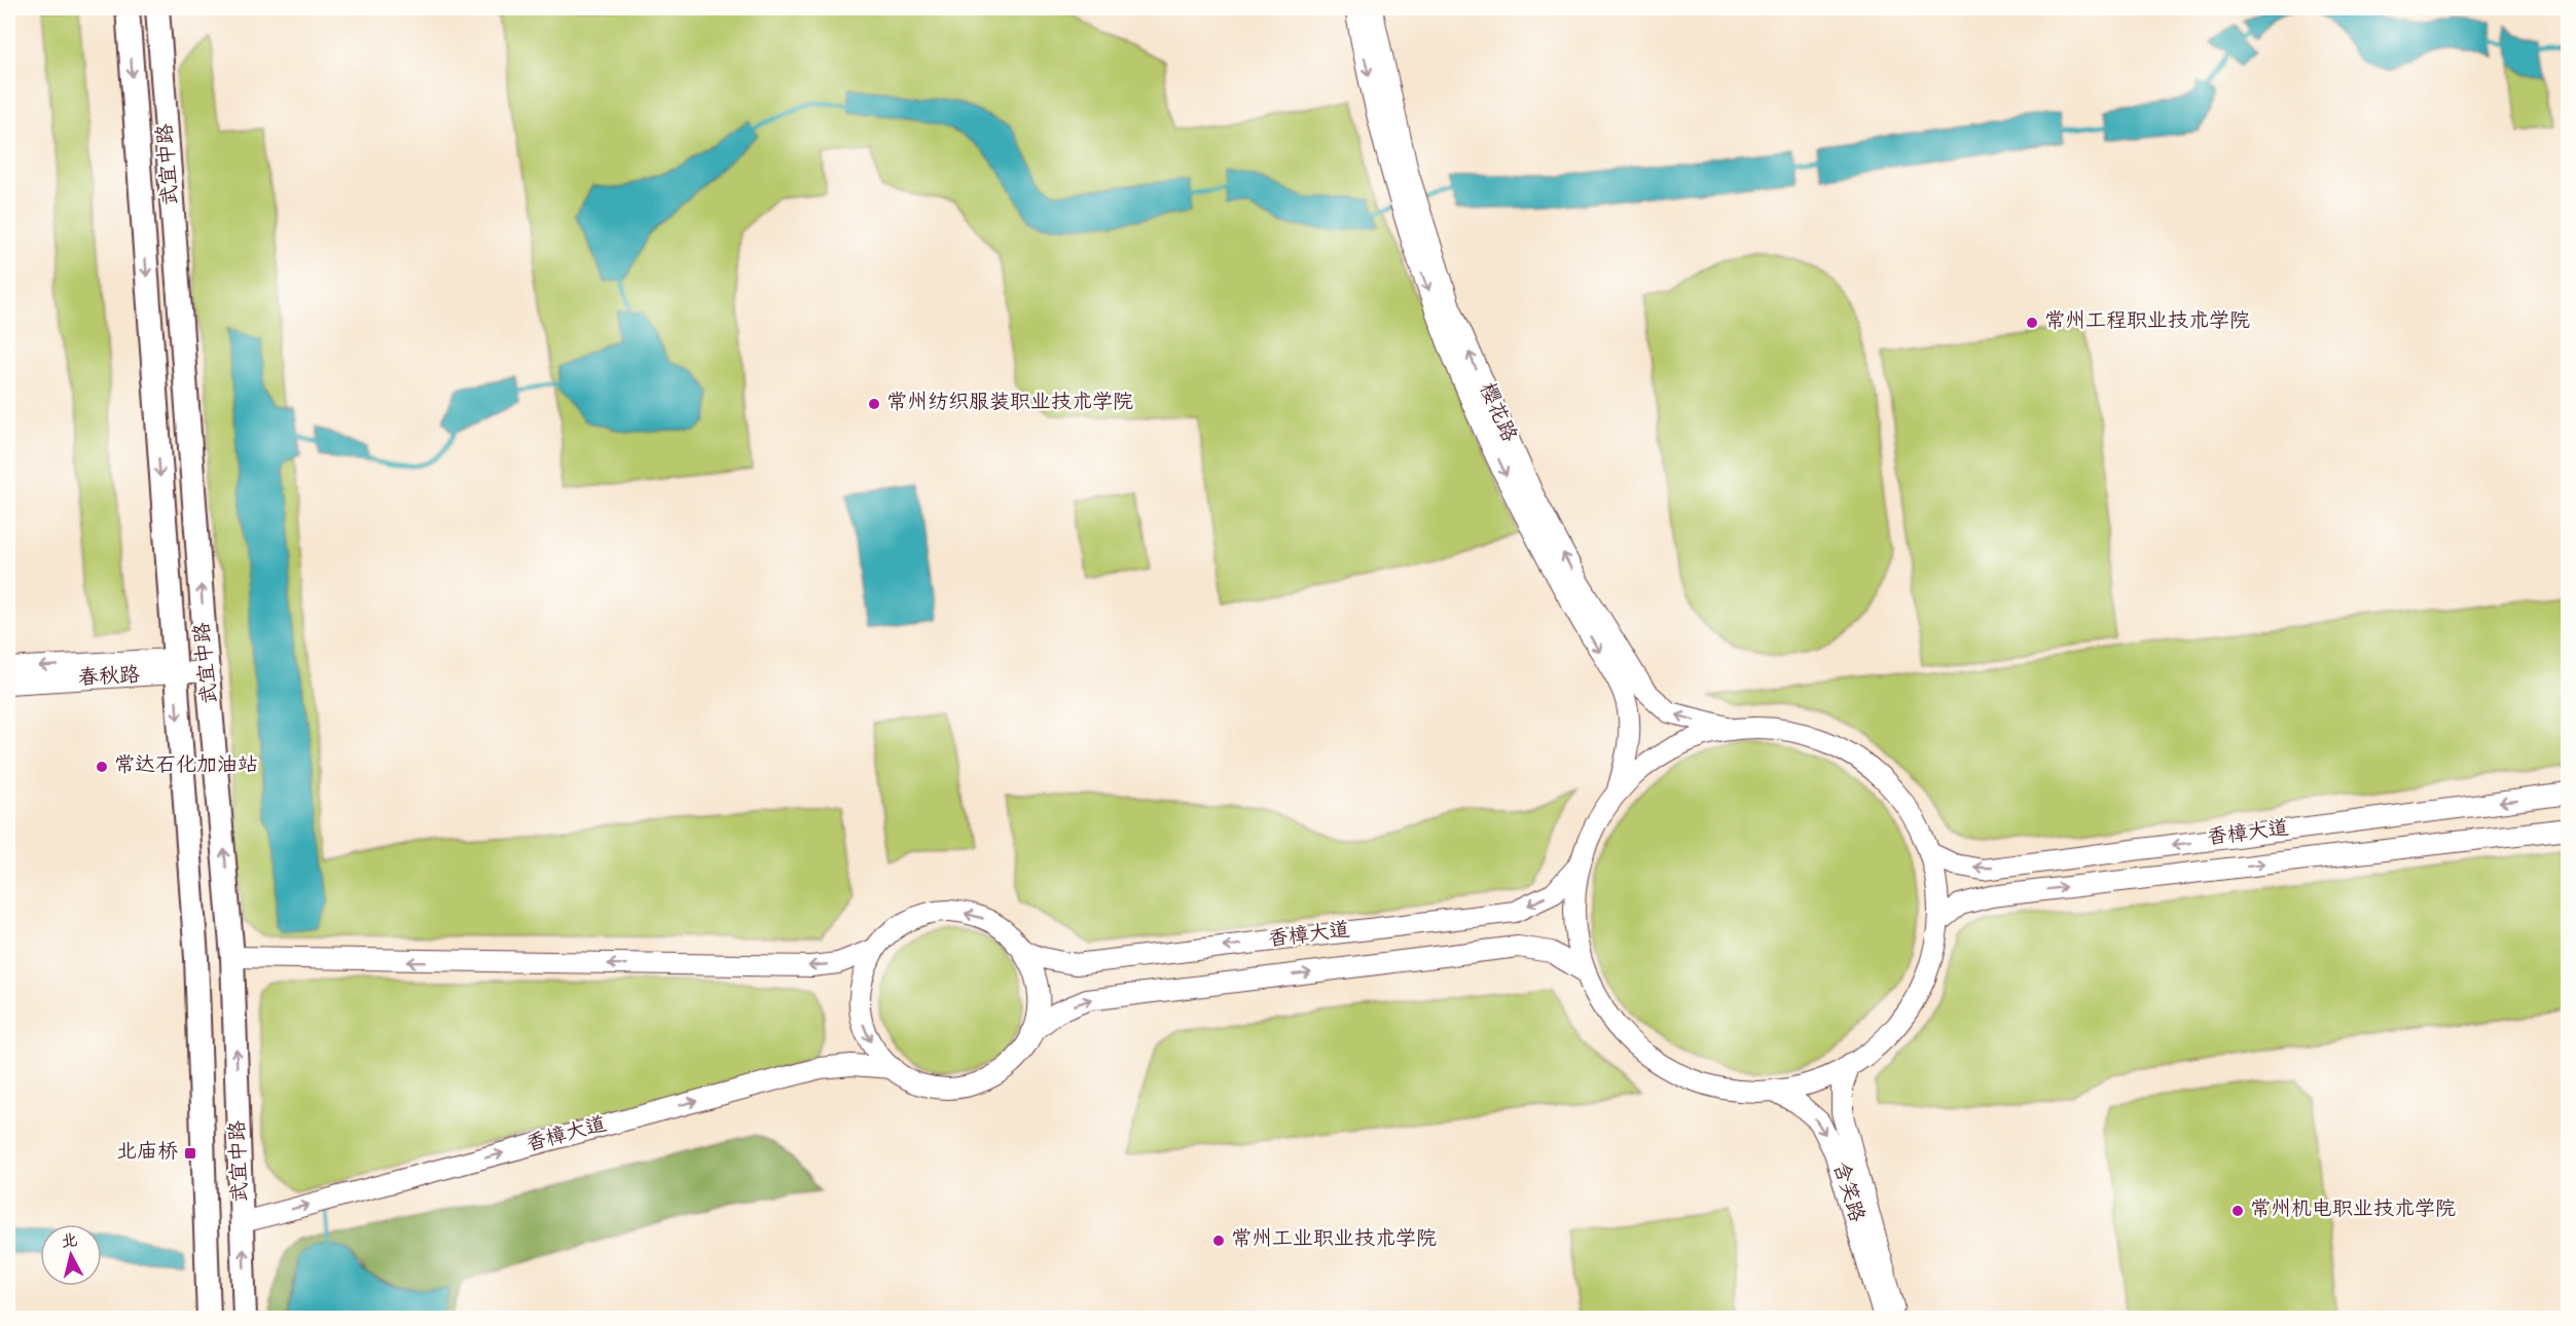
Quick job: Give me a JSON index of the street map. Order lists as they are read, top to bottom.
{
  "streets": {
    "main road": ["武宜中路"],
    "street": [
      "樱花路",
      "春秋路",
      "香樟大道",
      "含笑路"
    ]
  },
  "crossings": [
    ["武宜中路", "春秋路"],
    ["武宜中路", "香樟大道"]
  ],
  "places": {
    "other": [
      "常州工程职业技术学院",
      "常州纺织服装职业技术学院",
      "常达石化加油站",
      "常州机电职业技术学院",
      "常州工业职业技术学院"
    ],
    "transit": ["北庙桥"]
  },
  "north": "top"
}
